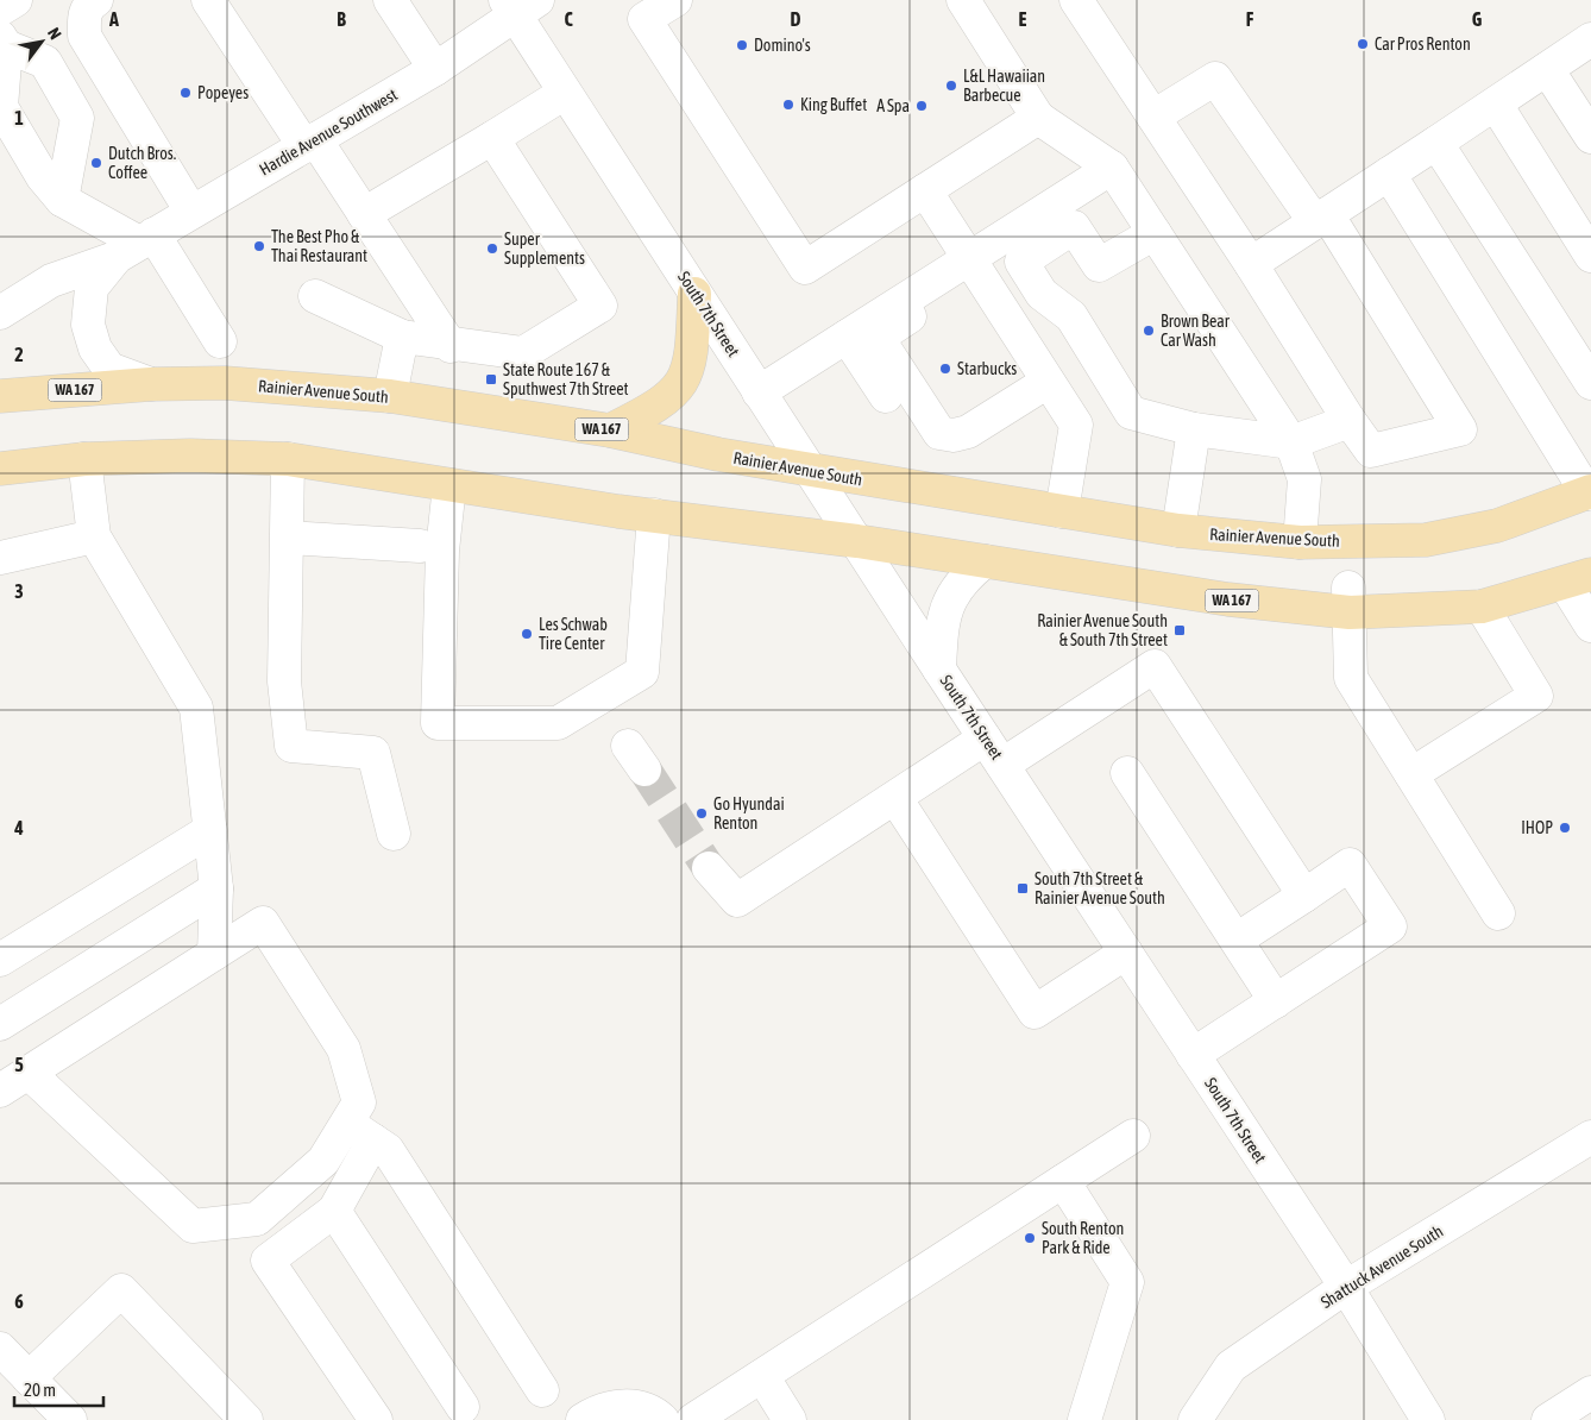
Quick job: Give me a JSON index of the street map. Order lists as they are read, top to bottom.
{
  "streets": {
    "main road": ["WA 167", "Rainier Avenue South"],
    "street": ["Hardie Avenue Southwest", "South 7th Street", "Shattuck Avenue South"]
  },
  "crossings": [
    ["Hardie Avenue Southwest", "South 7th Street"],
    ["Hardie Avenue Southwest", "Rainier Avenue South"],
    ["South 7th Street", "WA 167"],
    ["South 7th Street", "Rainier Avenue South"],
    ["South 7th Street", "Shattuck Avenue South"]
  ],
  "places": {
    "other": [
      "Car Pros Renton",
      "Domino's",
      "L&L Hawaiian Barbecue",
      "Popeyes",
      "King Buffet",
      "A Spa",
      "Dutch Bros. Coffee",
      "The Best Pho & Thai Restaurant",
      "Super Supplements",
      "Brown Bear Car Wash",
      "Starbucks",
      "Les Schwab Tire Center",
      "Go Hyundai Renton",
      "IHOP",
      "South Renton Park & Ride"
    ],
    "transit": ["State Route 167 & Sputhwest 7th Street", "Rainier Avenue South & South 7th Street", "South 7th Street & Rainier Avenue South"]
  },
  "scale_bar": "20 m",
  "north": "top right",
  "grid": {
    "columns": [
      "A",
      "B",
      "C",
      "D",
      "E",
      "F",
      "G"
    ],
    "rows": [
      "1",
      "2",
      "3",
      "4",
      "5",
      "6"
    ]
  }
}
